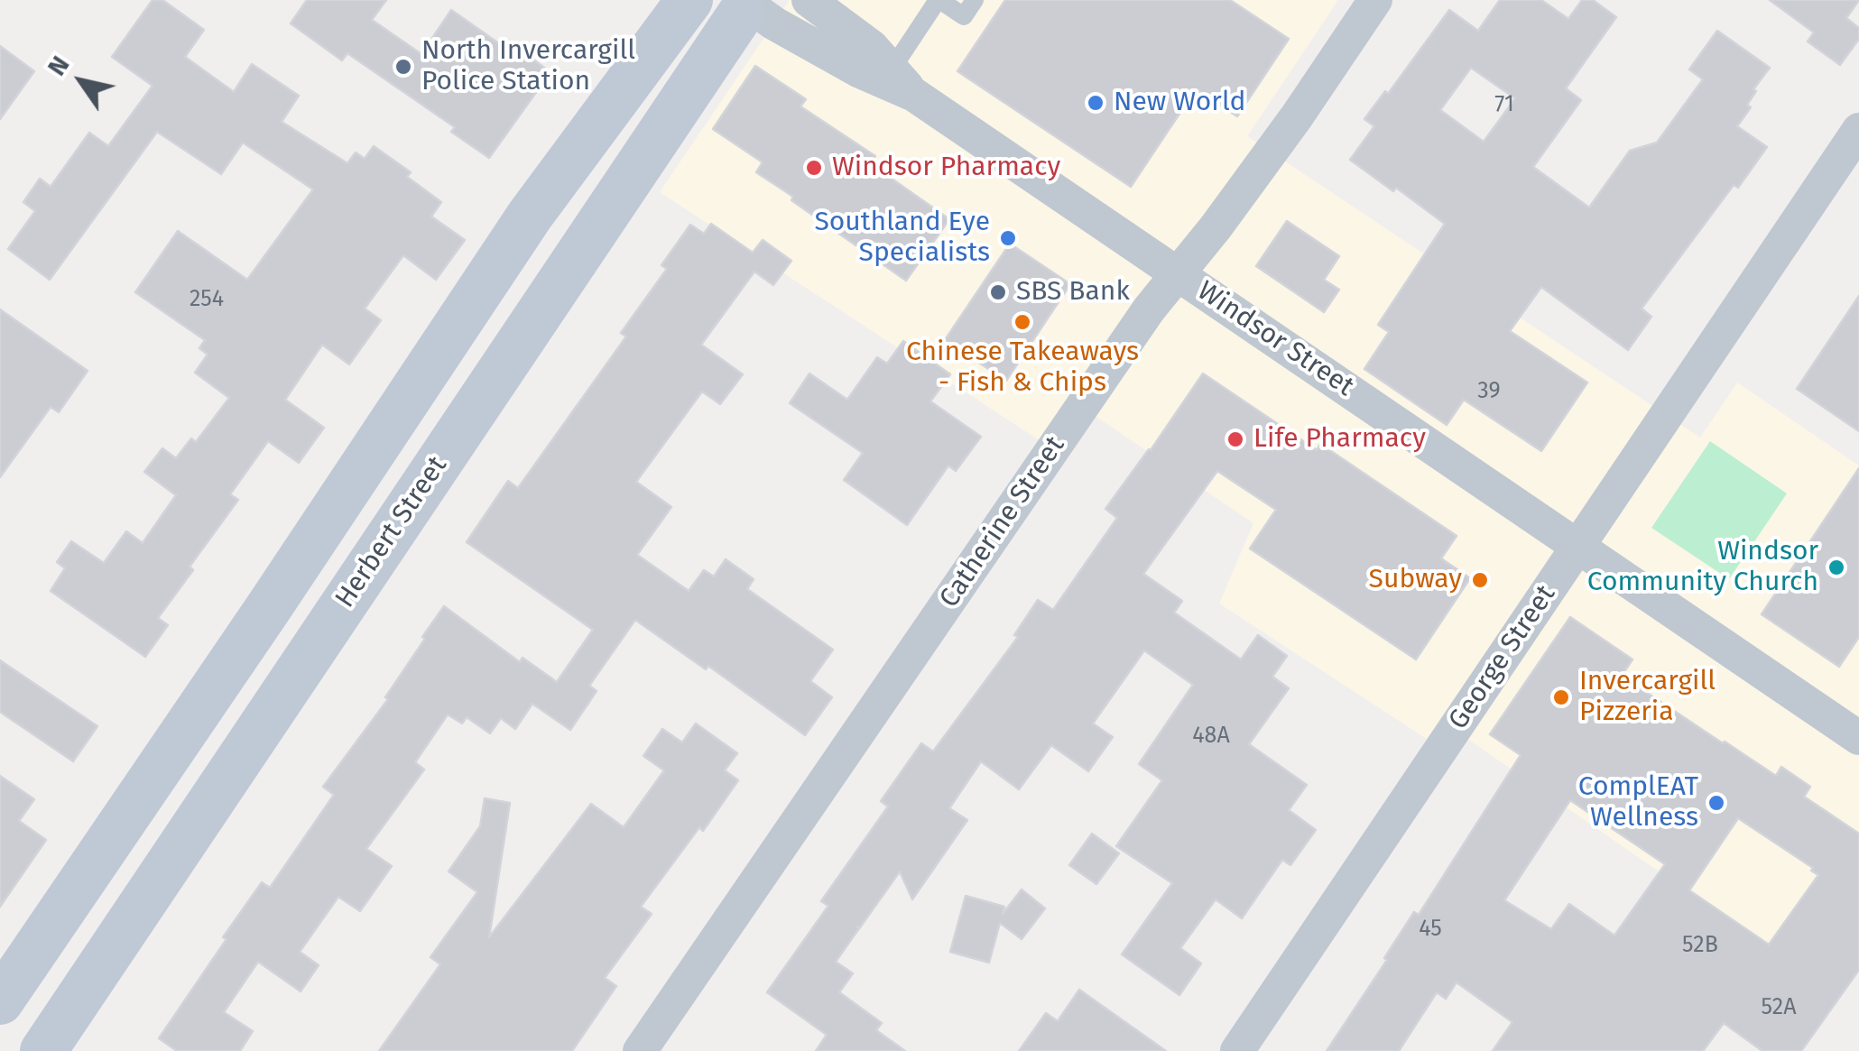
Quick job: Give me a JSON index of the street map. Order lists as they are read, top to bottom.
{
  "streets": {
    "street": [
      "Windsor Street",
      "Catherine Street",
      "Herbert Street",
      "George Street"
    ]
  },
  "crossings": [
    ["Windsor Street", "Catherine Street"],
    ["Windsor Street", "Herbert Street"],
    ["Windsor Street", "George Street"]
  ],
  "places": [
    "North Invercargill Police Station",
    "New World",
    "Windsor Pharmacy",
    "Southland Eye Specialists",
    "SBS Bank",
    "Chinese Takeaways - Fish & Chips",
    "Life Pharmacy",
    "Windsor Community Church",
    "Subway",
    "Invercargill Pizzeria",
    "ComplEAT Wellness"
  ],
  "house_numbers": [
    "71",
    "254",
    "39",
    "48A",
    "45",
    "52B",
    "52A"
  ],
  "north": "top left"
}
